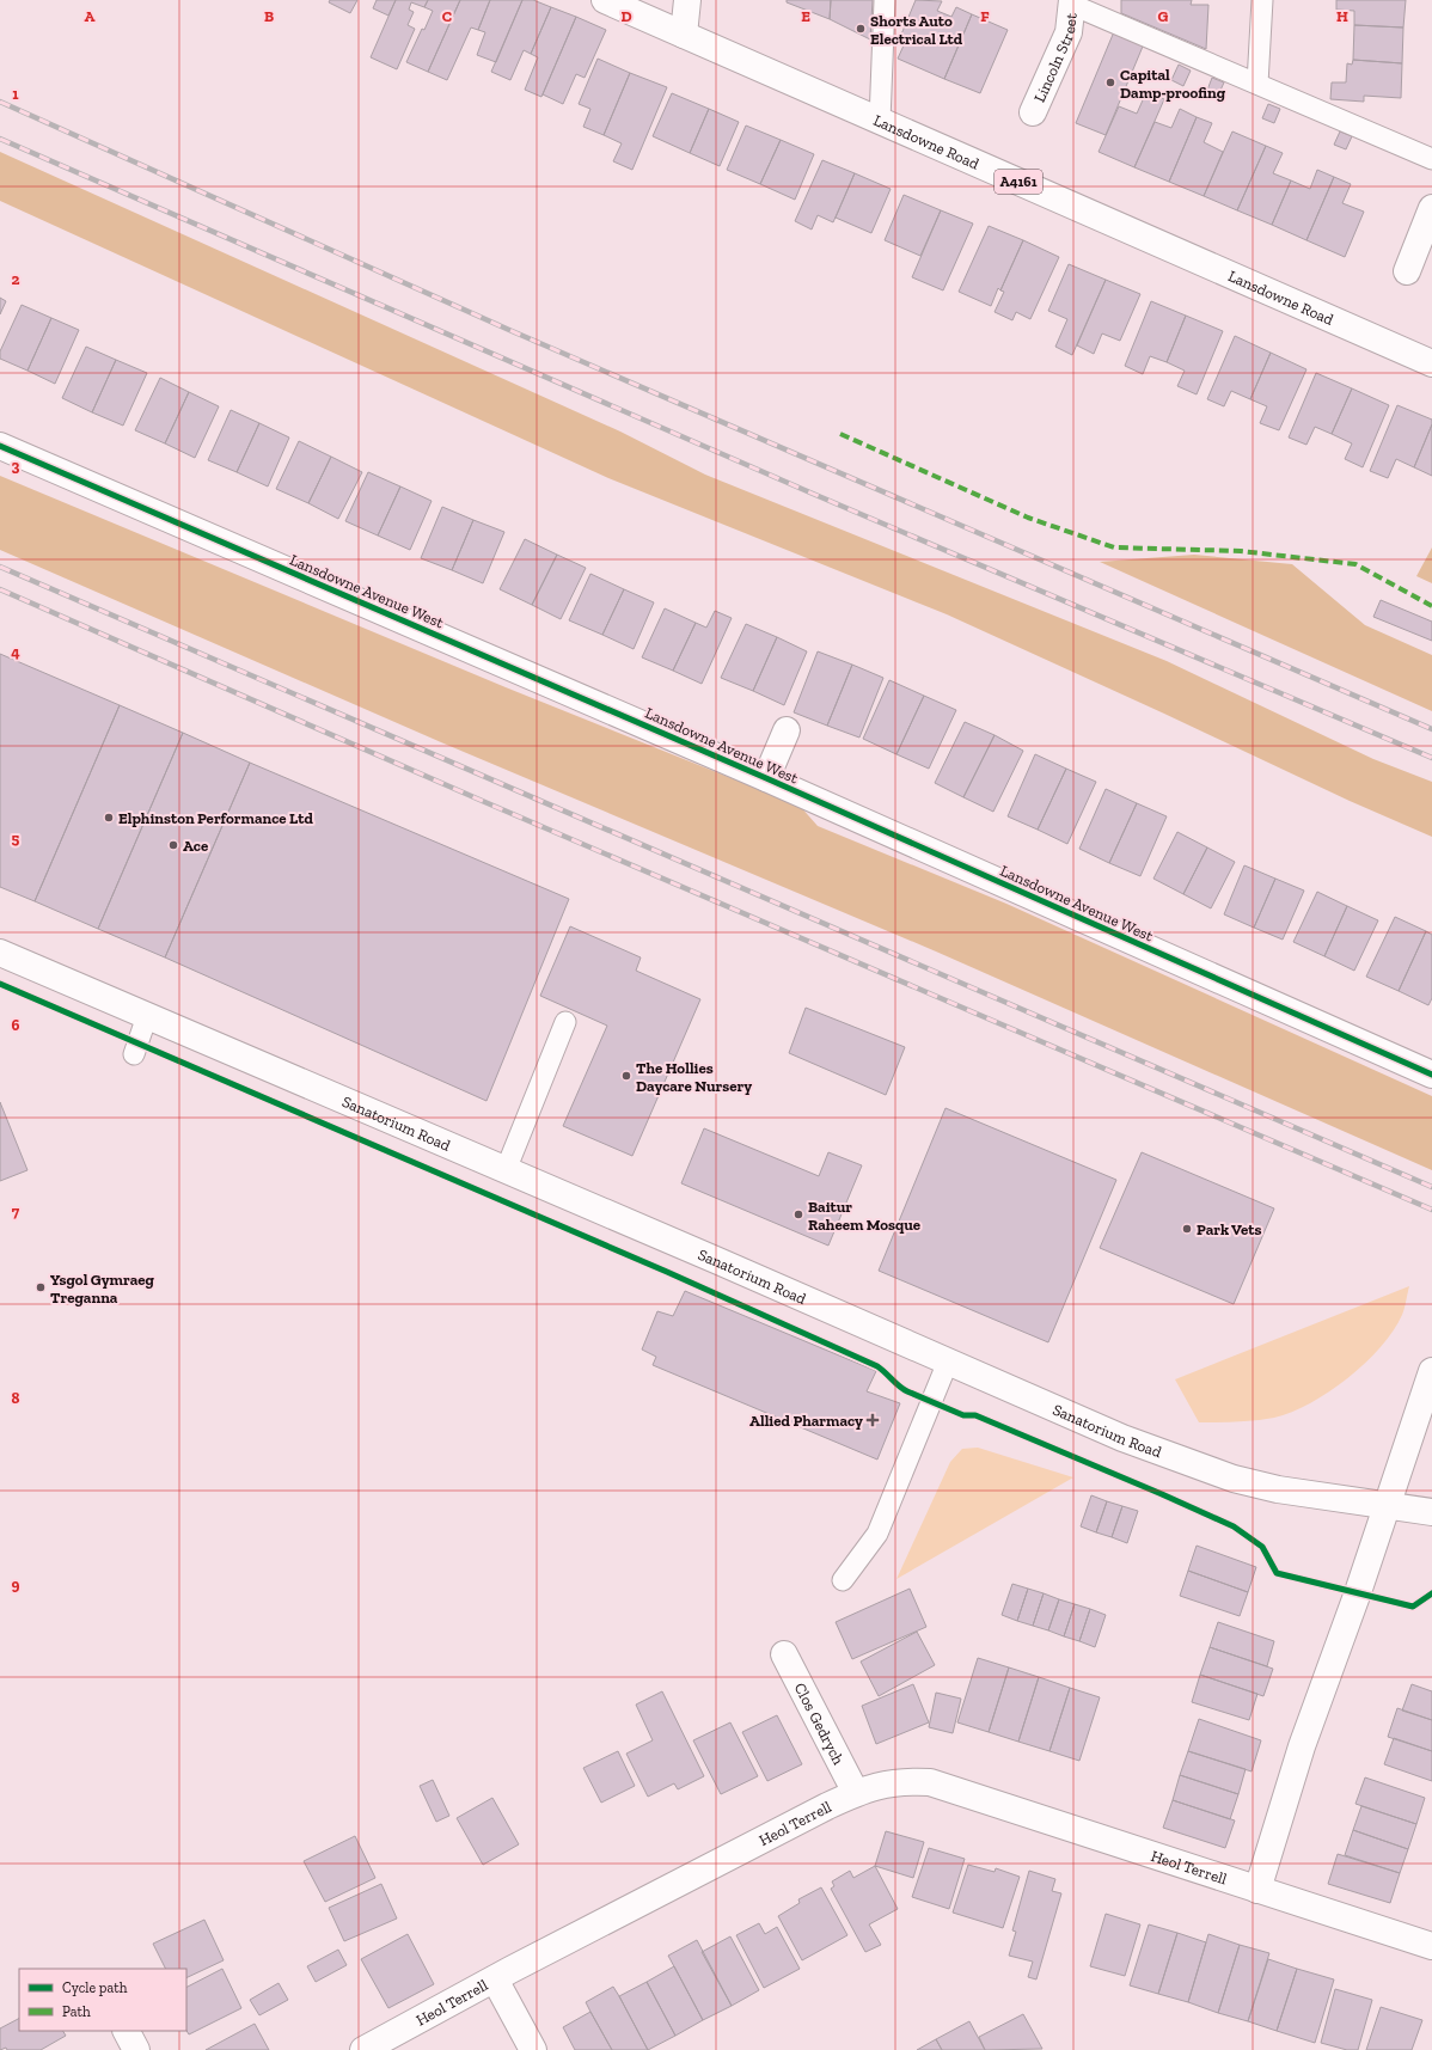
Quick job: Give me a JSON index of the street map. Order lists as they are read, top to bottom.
{
  "streets": {
    "street": [
      "Lincoln Street",
      "Lansdowne Road",
      "A4161",
      "Lansdowne Avenue West",
      "Sanatorium Road",
      "Clos Gedrych",
      "Heol Terrell"
    ]
  },
  "crossings": [
    ["Clos Gedrych", "Heol Terrell"]
  ],
  "places": {
    "other": [
      "Shorts Auto Electrical Ltd",
      "Capital Damp-proofing",
      "Elphinston Performance Ltd",
      "Ace",
      "The Hollies Daycare Nursery",
      "Baitur Raheem Mosque",
      "Park Vets",
      "Ysgol Gymraeg Treganna"
    ],
    "health": ["Allied Pharmacy"]
  },
  "legend": ["Cycle path", "Path"],
  "grid": {
    "columns": [
      "A",
      "B",
      "C",
      "D",
      "E",
      "F",
      "G",
      "H"
    ],
    "rows": [
      "1",
      "2",
      "3",
      "4",
      "5",
      "6",
      "7",
      "8",
      "9"
    ]
  }
}
